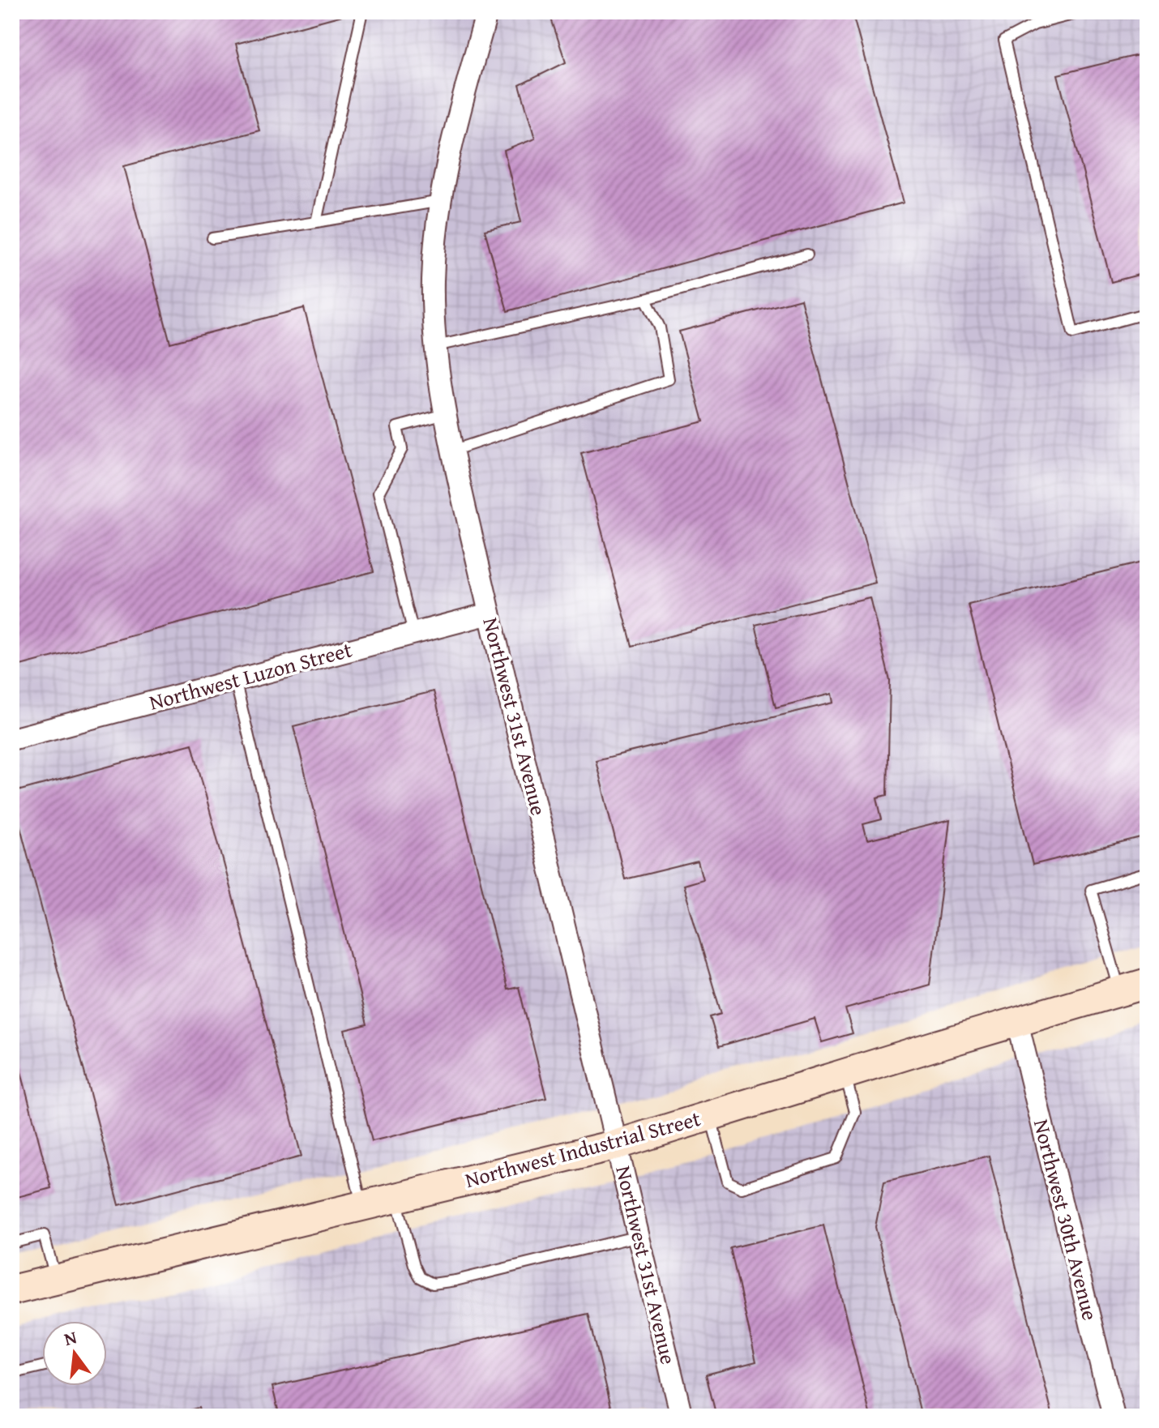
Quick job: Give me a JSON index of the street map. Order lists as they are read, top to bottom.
{
  "streets": {
    "street": [
      "Northwest Luzon Street",
      "Northwest 31st Avenue",
      "Northwest Industrial Street",
      "Northwest 30th Avenue"
    ]
  },
  "crossings": [
    ["Northwest Luzon Street", "Northwest 31st Avenue"],
    ["Northwest 31st Avenue", "Northwest Industrial Street"],
    ["Northwest Industrial Street", "Northwest 30th Avenue"]
  ],
  "north": "top"
}
